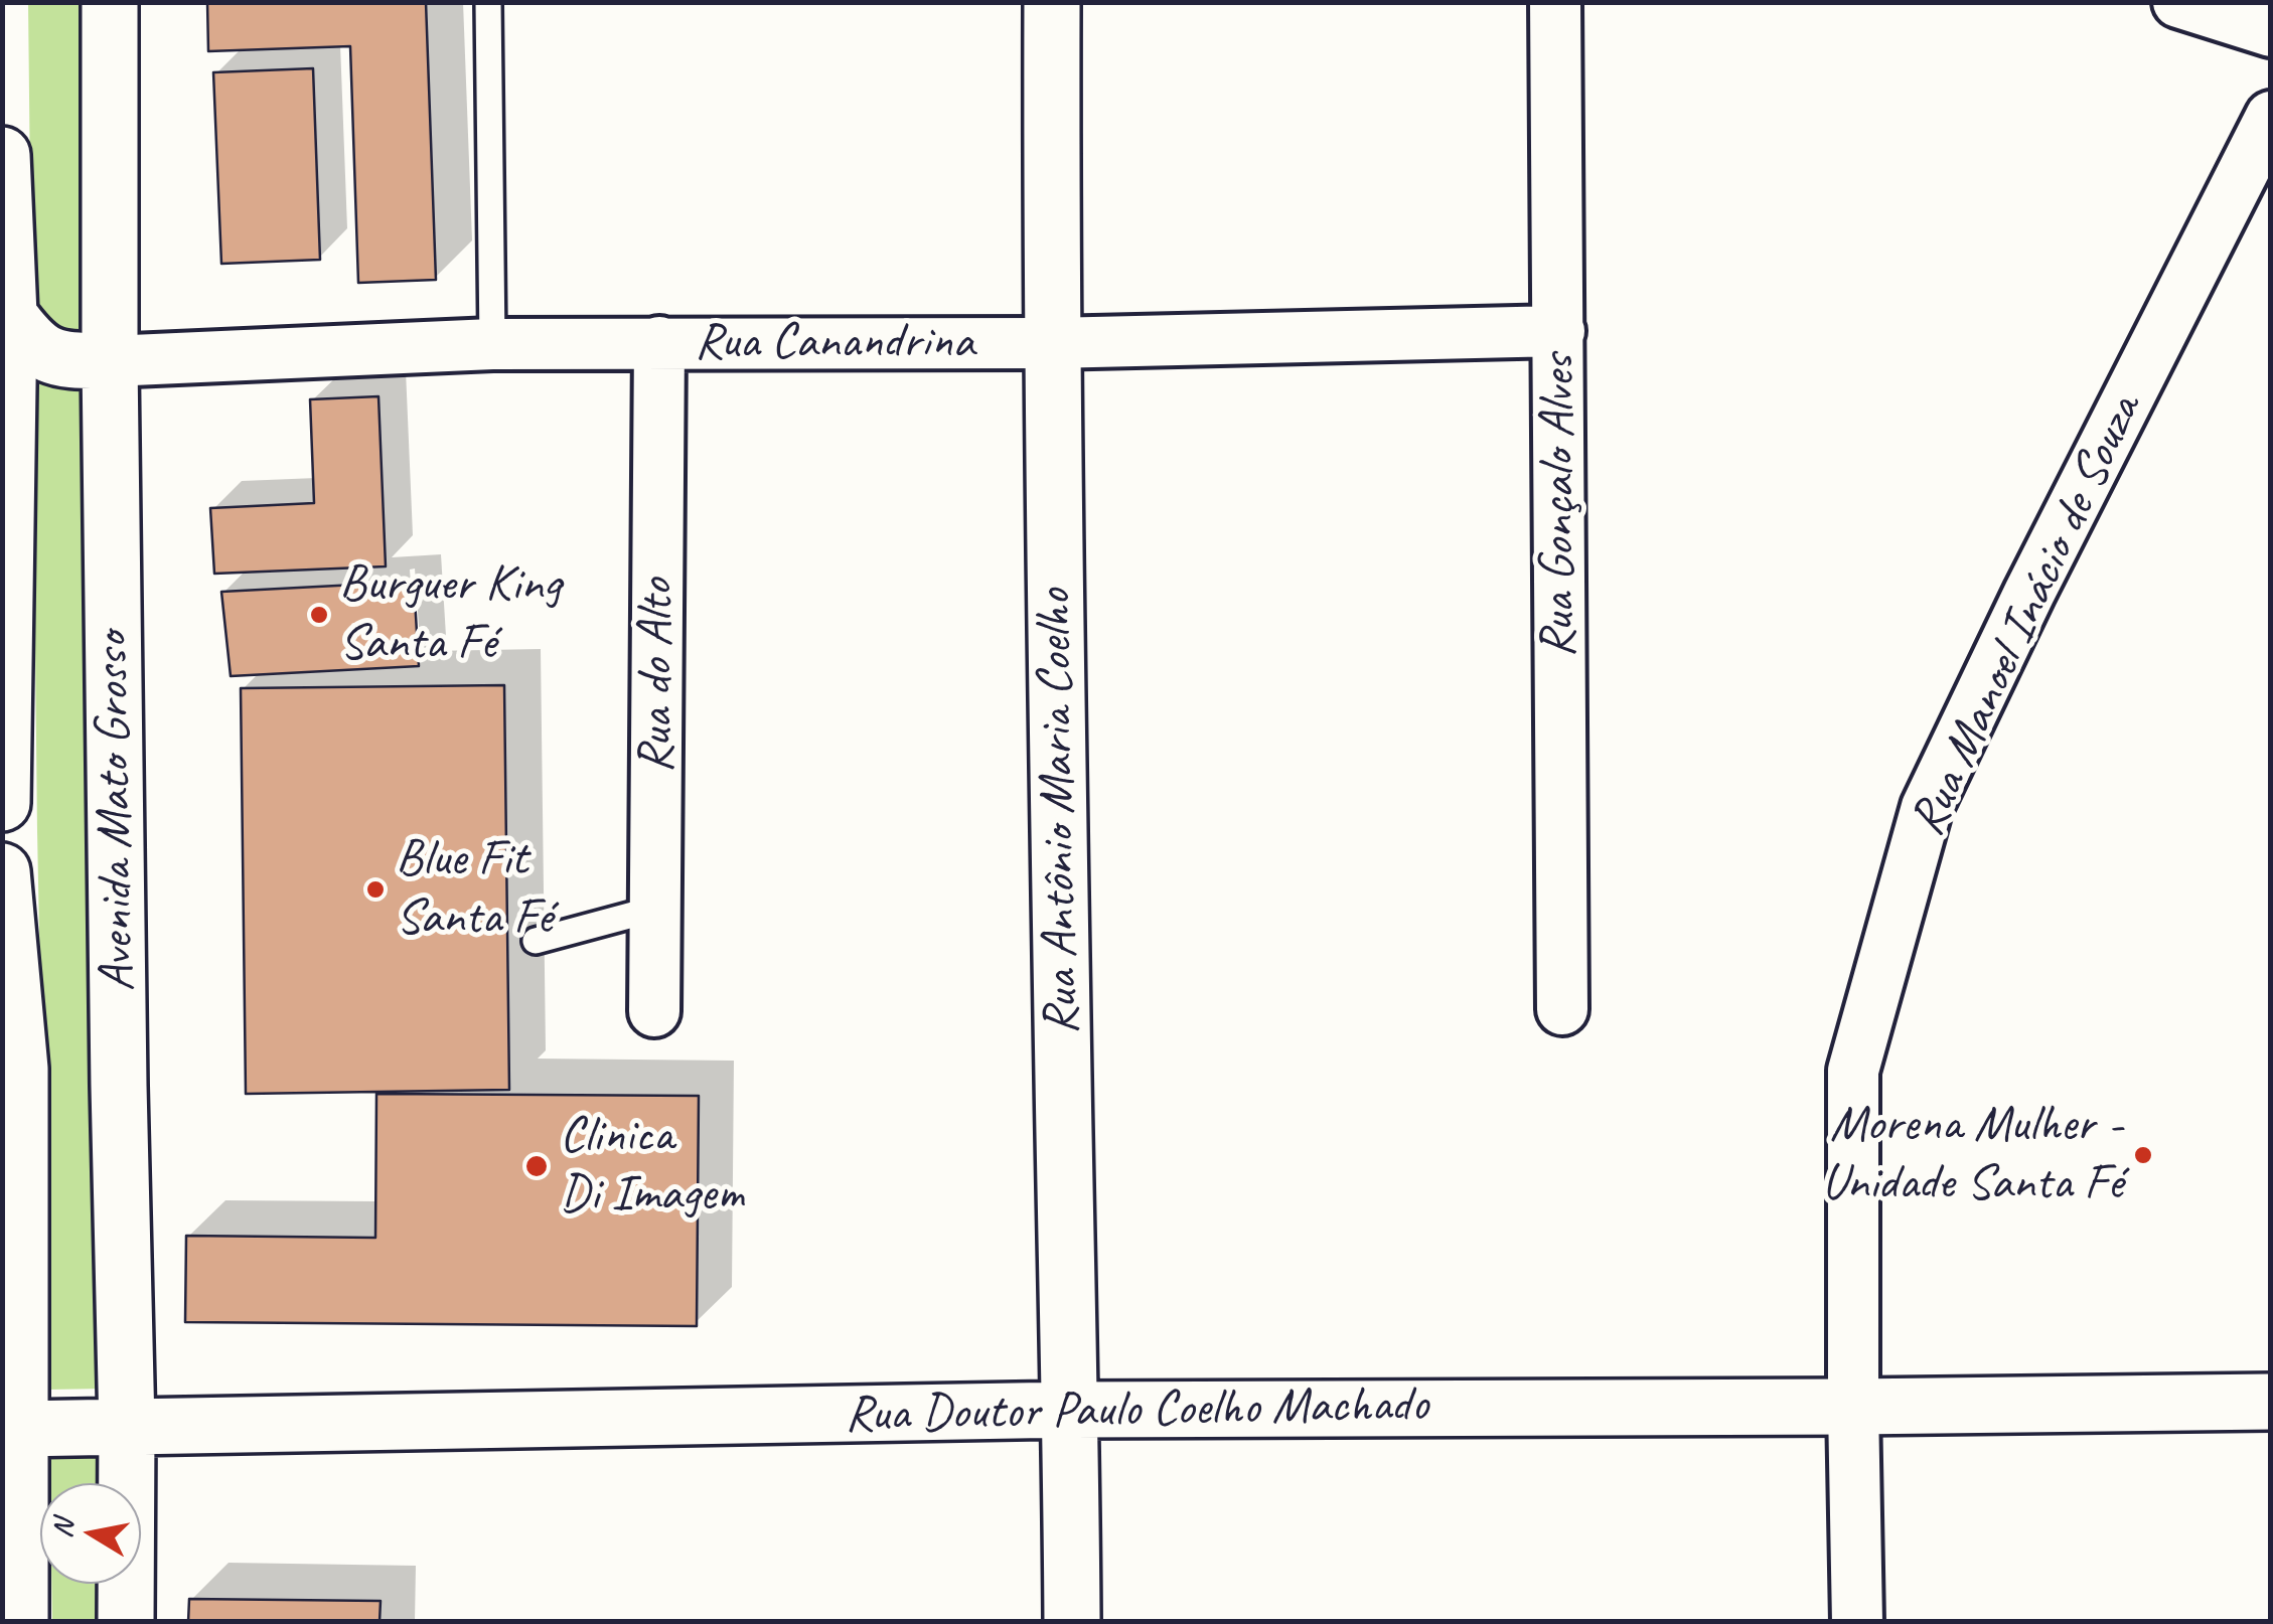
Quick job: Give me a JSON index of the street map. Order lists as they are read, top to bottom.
{
  "streets": {
    "street": [
      "Rua Canandrina",
      "Rua Gonçalo Alves",
      "Rua Manoel Inácio de Souza",
      "Rua do Alto",
      "Avenida Mato Grosso",
      "Rua Antônio Maria Coelho",
      "Rua Doutor Paulo Coelho Machado"
    ]
  },
  "crossings": [
    ["Rua Canandrina", "Rua Gonçalo Alves"],
    ["Rua Canandrina", "Rua do Alto"],
    ["Rua Canandrina", "Avenida Mato Grosso"],
    ["Rua Canandrina", "Rua Antônio Maria Coelho"],
    ["Rua Manoel Inácio de Souza", "Rua Doutor Paulo Coelho Machado"],
    ["Avenida Mato Grosso", "Rua Doutor Paulo Coelho Machado"],
    ["Rua Antônio Maria Coelho", "Rua Doutor Paulo Coelho Machado"]
  ],
  "places": [
    "Burguer King Santa Fé",
    "Blue Fit Santa Fé",
    "Morena Mulher - Unidade Santa Fé",
    "Clinica Di Imagem"
  ],
  "north": "left"
}
